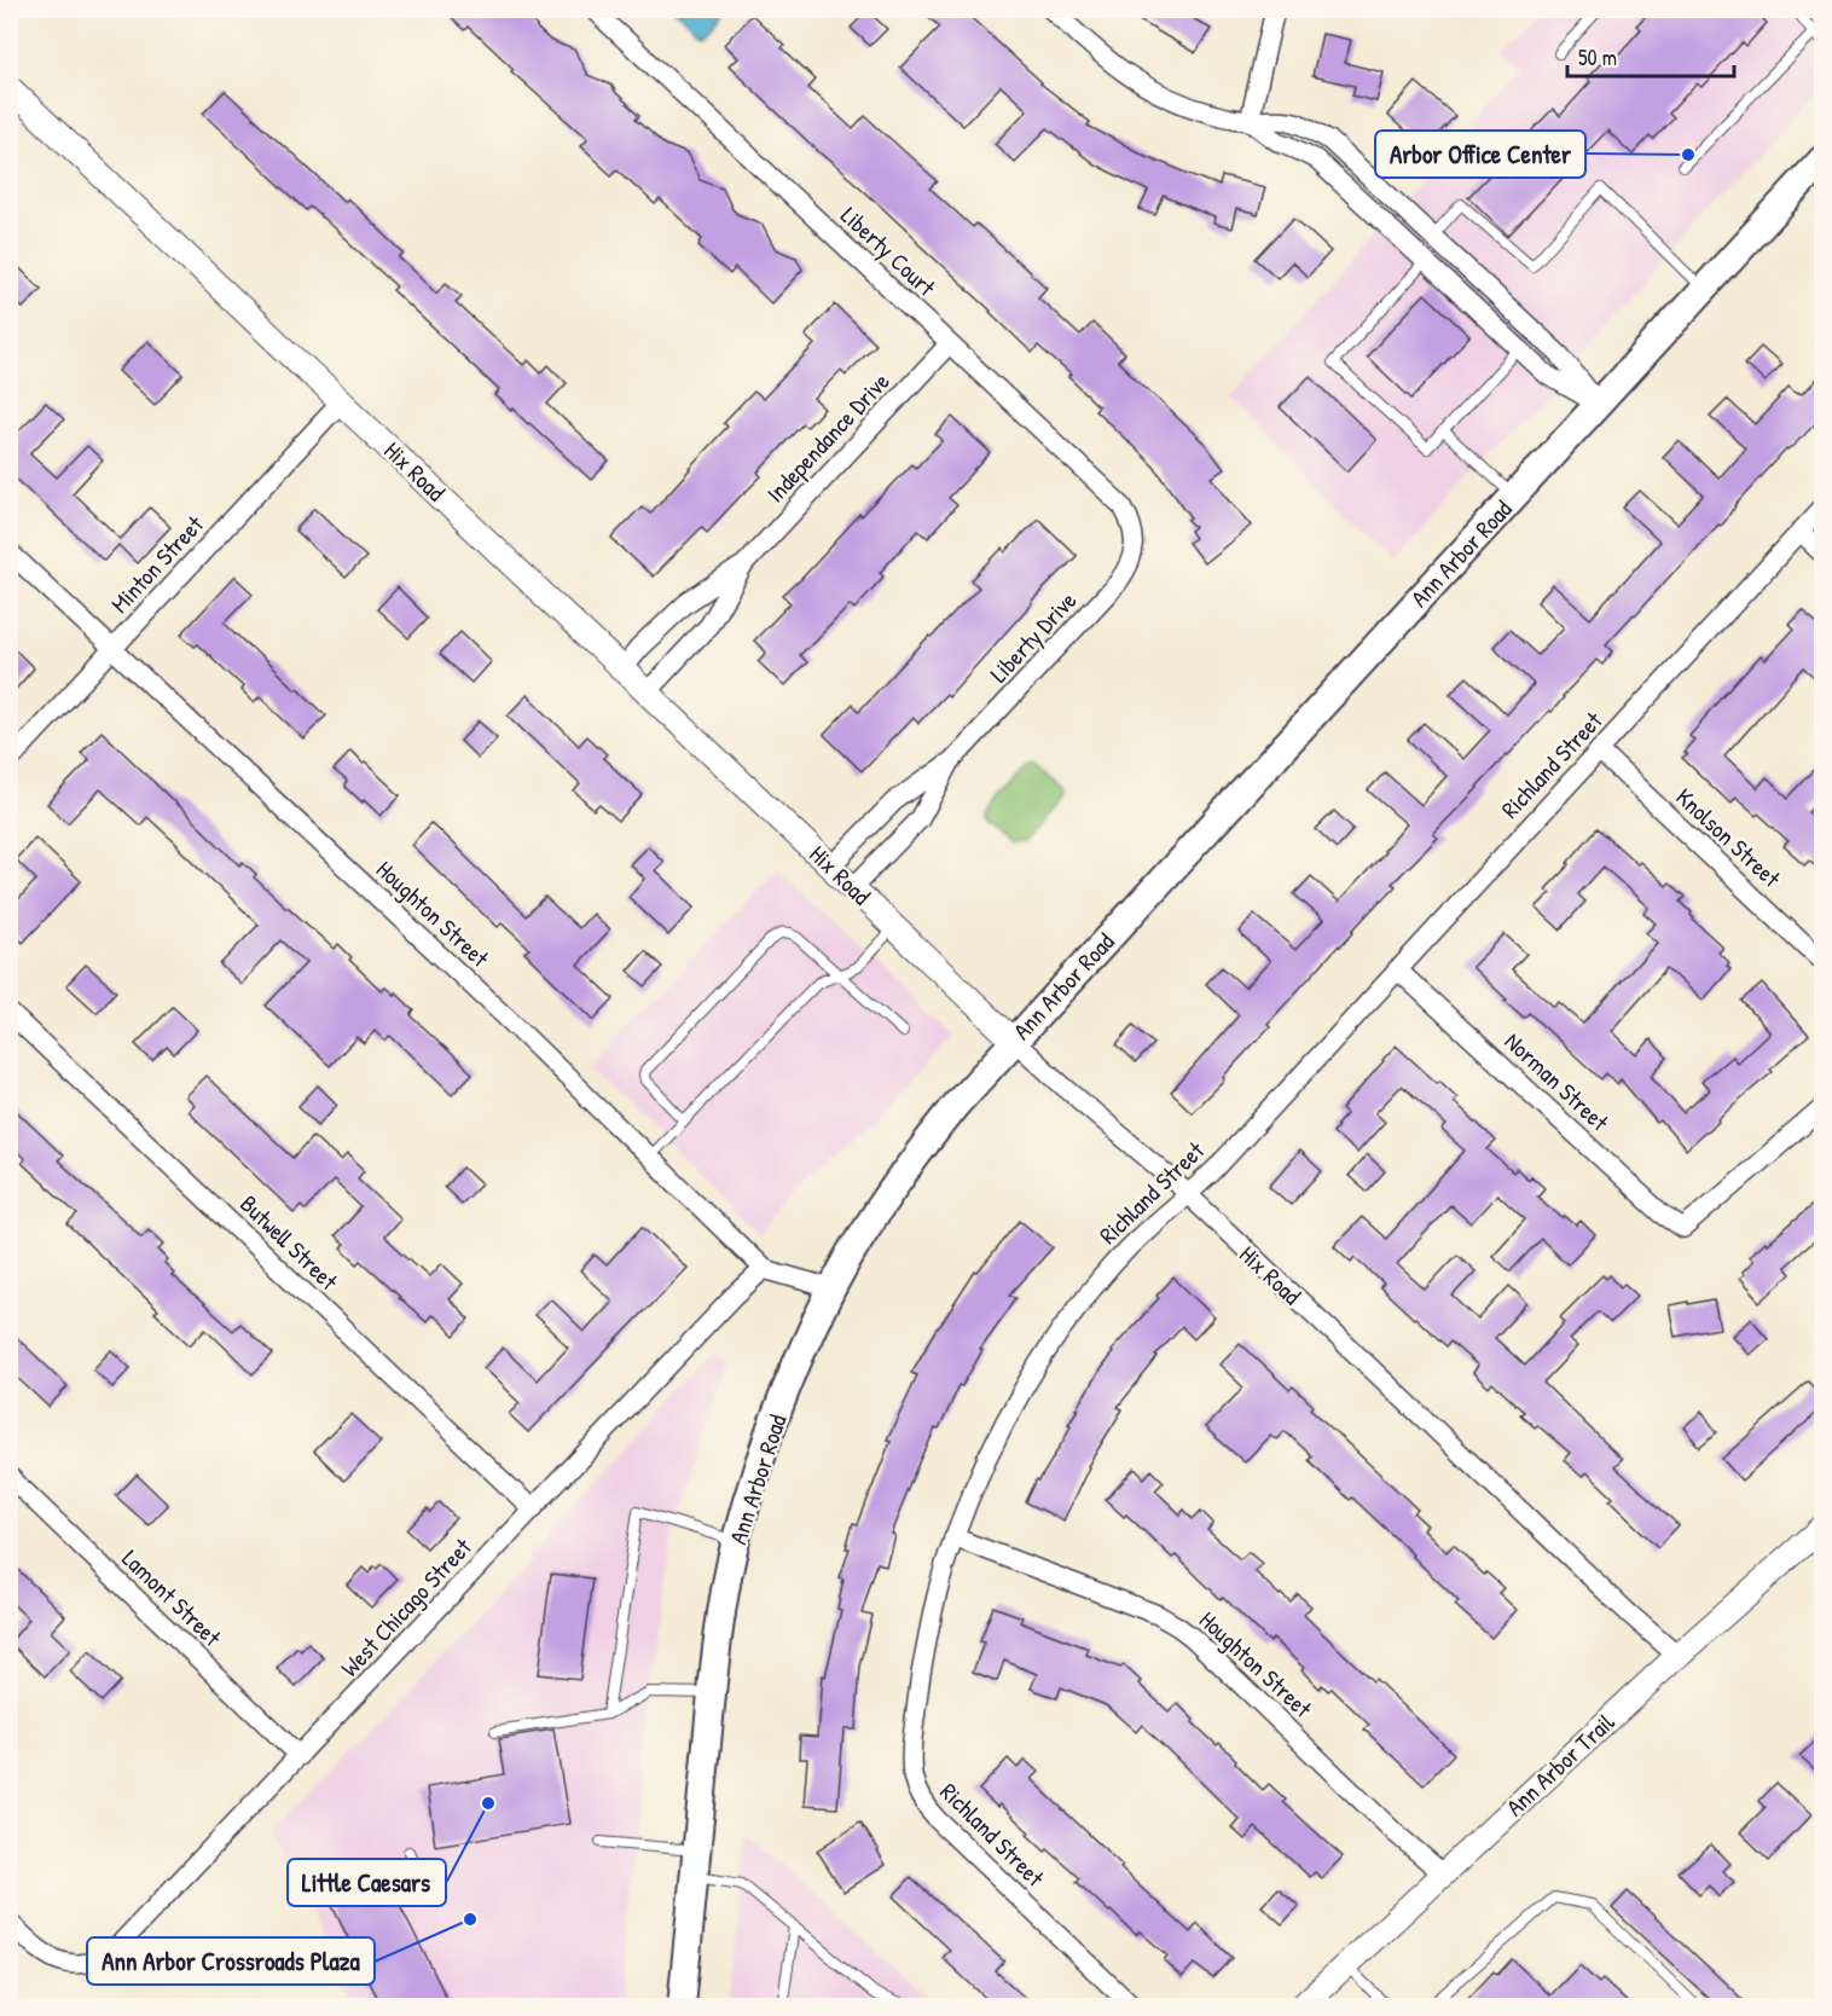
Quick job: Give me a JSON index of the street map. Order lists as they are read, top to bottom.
{
  "streets": {
    "main road": ["Ann Arbor Road"],
    "street": [
      "Liberty Court",
      "Independance Drive",
      "Hix Road",
      "Minton Street",
      "Liberty Drive",
      "Richland Street",
      "Knolson Street",
      "Houghton Street",
      "Norman Street",
      "Butwell Street",
      "Lamont Street",
      "West Chicago Street",
      "Ann Arbor Trail"
    ]
  },
  "crossings": [
    ["Liberty Court", "Independance Drive"],
    ["Liberty Court", "Liberty Drive"],
    ["Hix Road", "Ann Arbor Road"],
    ["Hix Road", "Minton Street"],
    ["Hix Road", "Richland Street"],
    ["Hix Road", "Ann Arbor Trail"],
    ["Ann Arbor Road", "Houghton Street"],
    ["Minton Street", "Houghton Street"],
    ["Richland Street", "Knolson Street"],
    ["Richland Street", "Houghton Street"],
    ["Richland Street", "Norman Street"],
    ["Houghton Street", "West Chicago Street"],
    ["Houghton Street", "Ann Arbor Trail"],
    ["Butwell Street", "West Chicago Street"],
    ["Lamont Street", "West Chicago Street"]
  ],
  "places": ["Arbor Office Center", "Little Caesars", "Ann Arbor Crossroads Plaza"],
  "scale_bar": "50 m"
}
